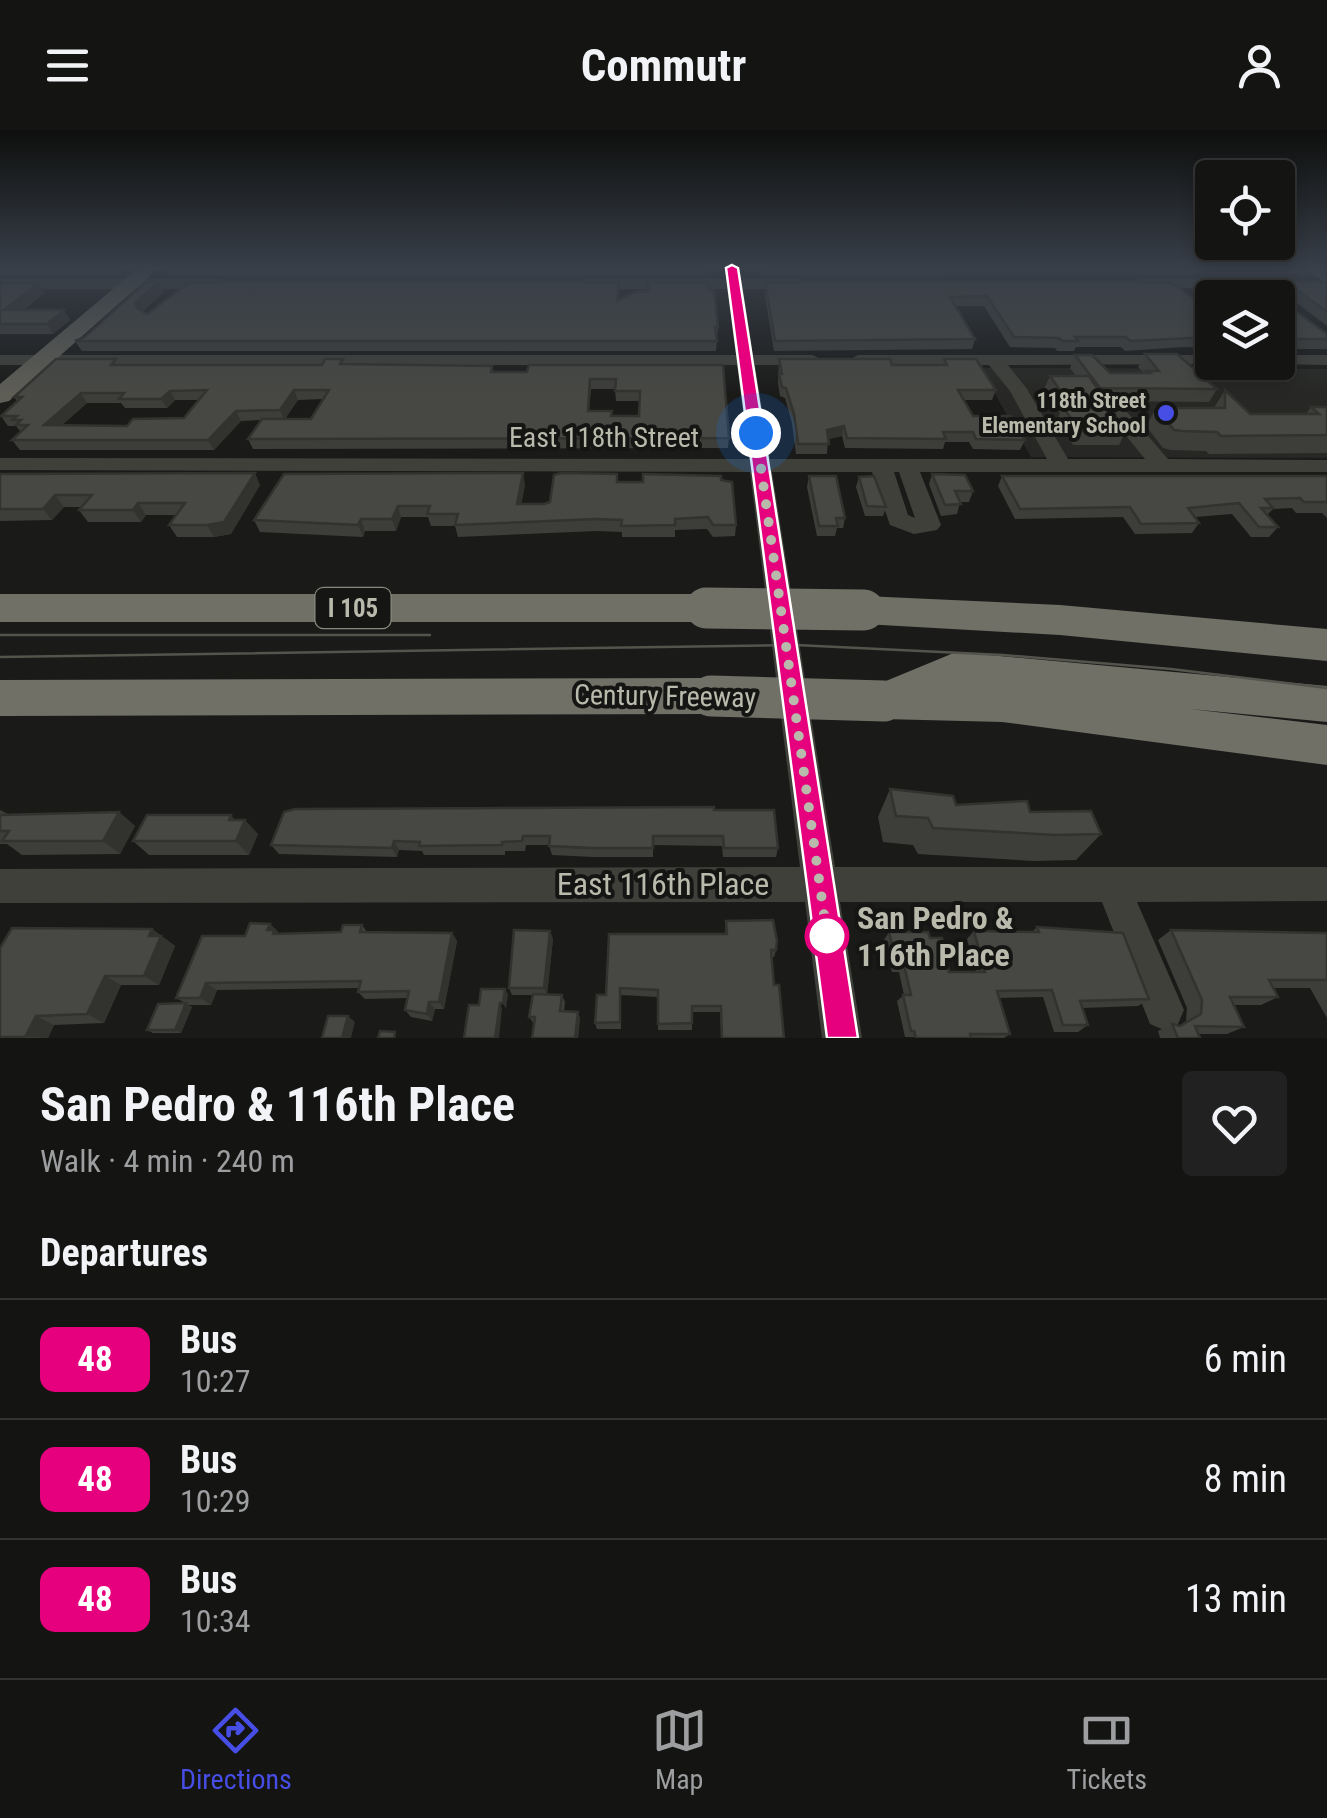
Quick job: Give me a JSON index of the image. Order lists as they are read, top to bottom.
{
  "streets": {
    "highway": ["I 105", "Century Freeway"],
    "street": ["East 118th Street", "East 116th Place"]
  },
  "places": ["118th Street Elementary School", "San Pedro & 116th Place"],
  "lines": ["bus line 48"],
  "page": {
    "header": "Commutr",
    "heading": [
      ["San Pedro & 116th Place", "Walk · 4 min · 240 m"],
      "Departures"
    ],
    "list": [
      {
        "mark": "48",
        "name": "Bus",
        "note": "10:27",
        "value": "6 min"
      },
      {
        "mark": "48",
        "name": "Bus",
        "note": "10:29",
        "value": "8 min"
      },
      {
        "mark": "48",
        "name": "Bus",
        "note": "10:34",
        "value": "13 min"
      }
    ],
    "tabs": ["Directions", "Map", "Tickets"]
  }
}
